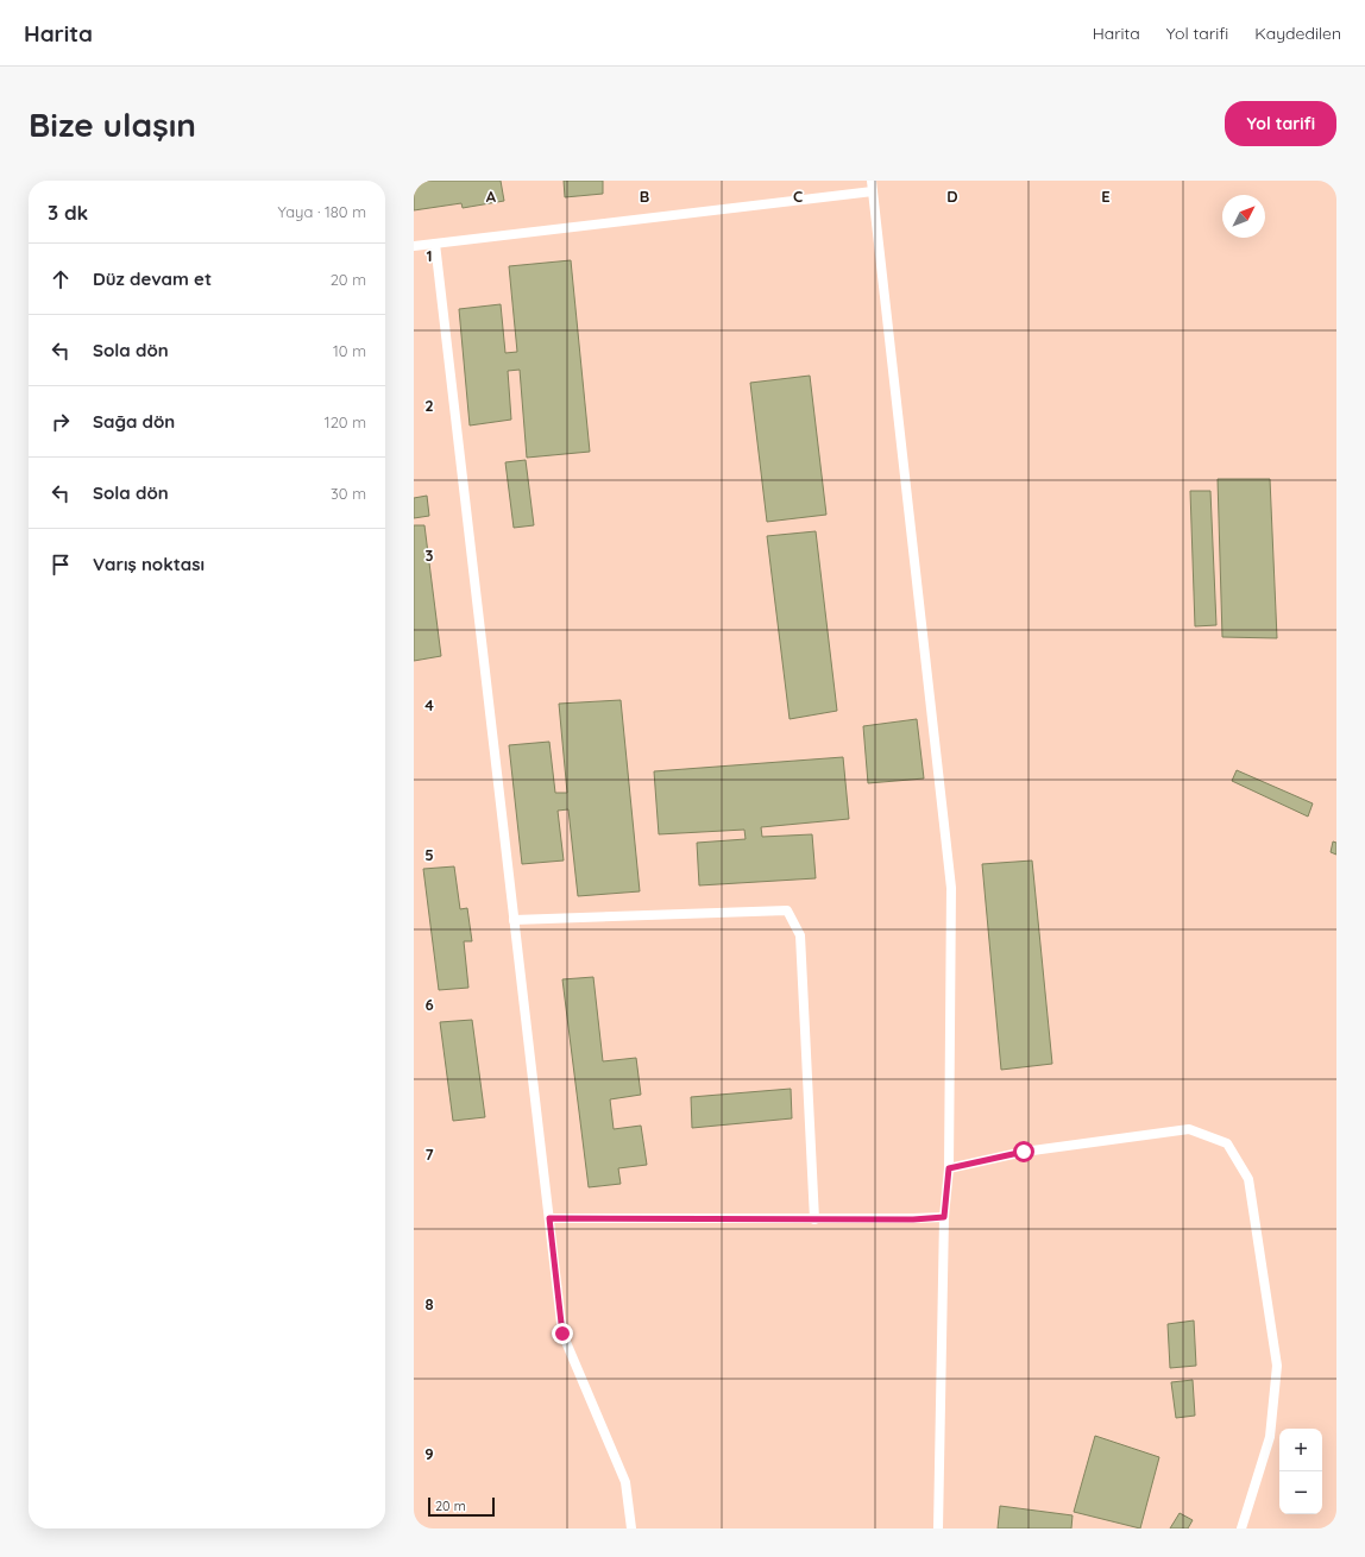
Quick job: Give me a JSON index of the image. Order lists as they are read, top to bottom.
{
  "scale_bar": "20 m",
  "north": "top right",
  "page": {
    "header": "Harita",
    "nav": ["Harita", "Yol tarifi", "Kaydedilen"],
    "buttons": "Yol tarifi",
    "title": "Bize ulaşın",
    "heading": ["3 dk", "Yaya · 180 m"],
    "list": [
      ["Düz devam et", "20 m"],
      ["Sola dön", "10 m"],
      ["Sağa dön", "120 m"],
      ["Sola dön", "30 m"],
      "Varış noktası"
    ],
    "map_buttons": ["+", "−"],
    "scale": "20 m"
  },
  "grid": {
    "columns": [
      "A",
      "B",
      "C",
      "D",
      "E"
    ],
    "rows": [
      "1",
      "2",
      "3",
      "4",
      "5",
      "6",
      "7",
      "8",
      "9"
    ]
  }
}
